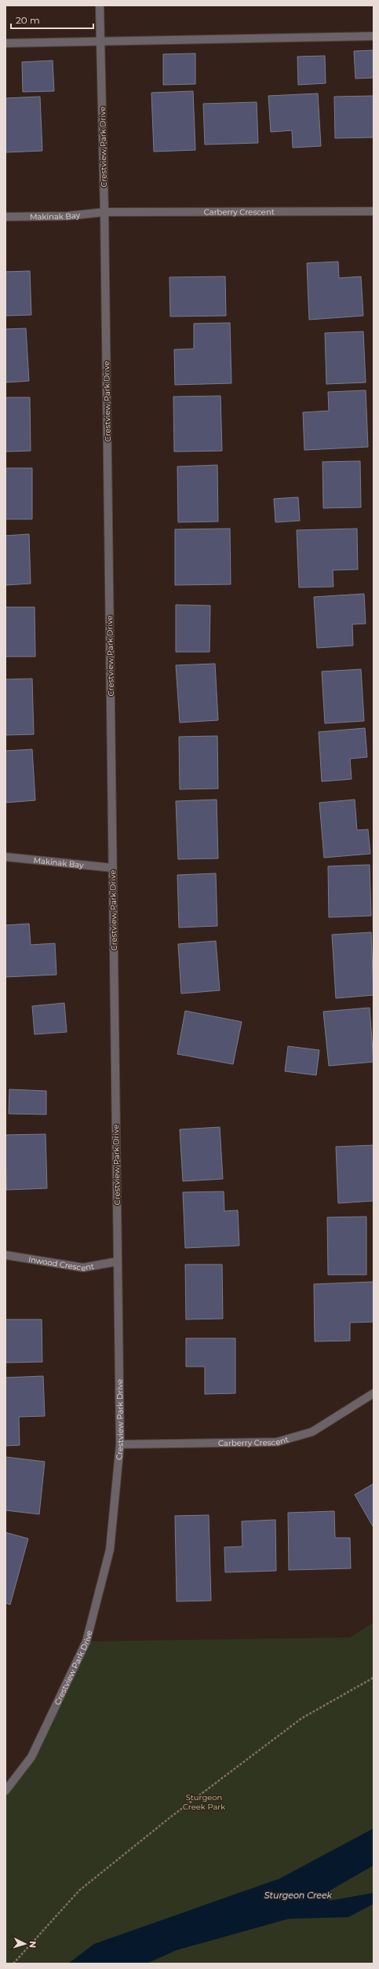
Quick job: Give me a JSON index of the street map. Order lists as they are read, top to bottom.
{
  "streets": {
    "street": [
      "Crestview Park Drive",
      "Carberry Crescent",
      "Makinak Bay",
      "Inwood Crescent"
    ]
  },
  "crossings": [
    ["Crestview Park Drive", "Carberry Crescent"],
    ["Crestview Park Drive", "Makinak Bay"],
    ["Crestview Park Drive", "Inwood Crescent"],
    ["Carberry Crescent", "Makinak Bay"]
  ],
  "water": ["Sturgeon Creek"],
  "parks": ["Sturgeon Creek Park"],
  "scale_bar": "20 m",
  "north": "right"
}
